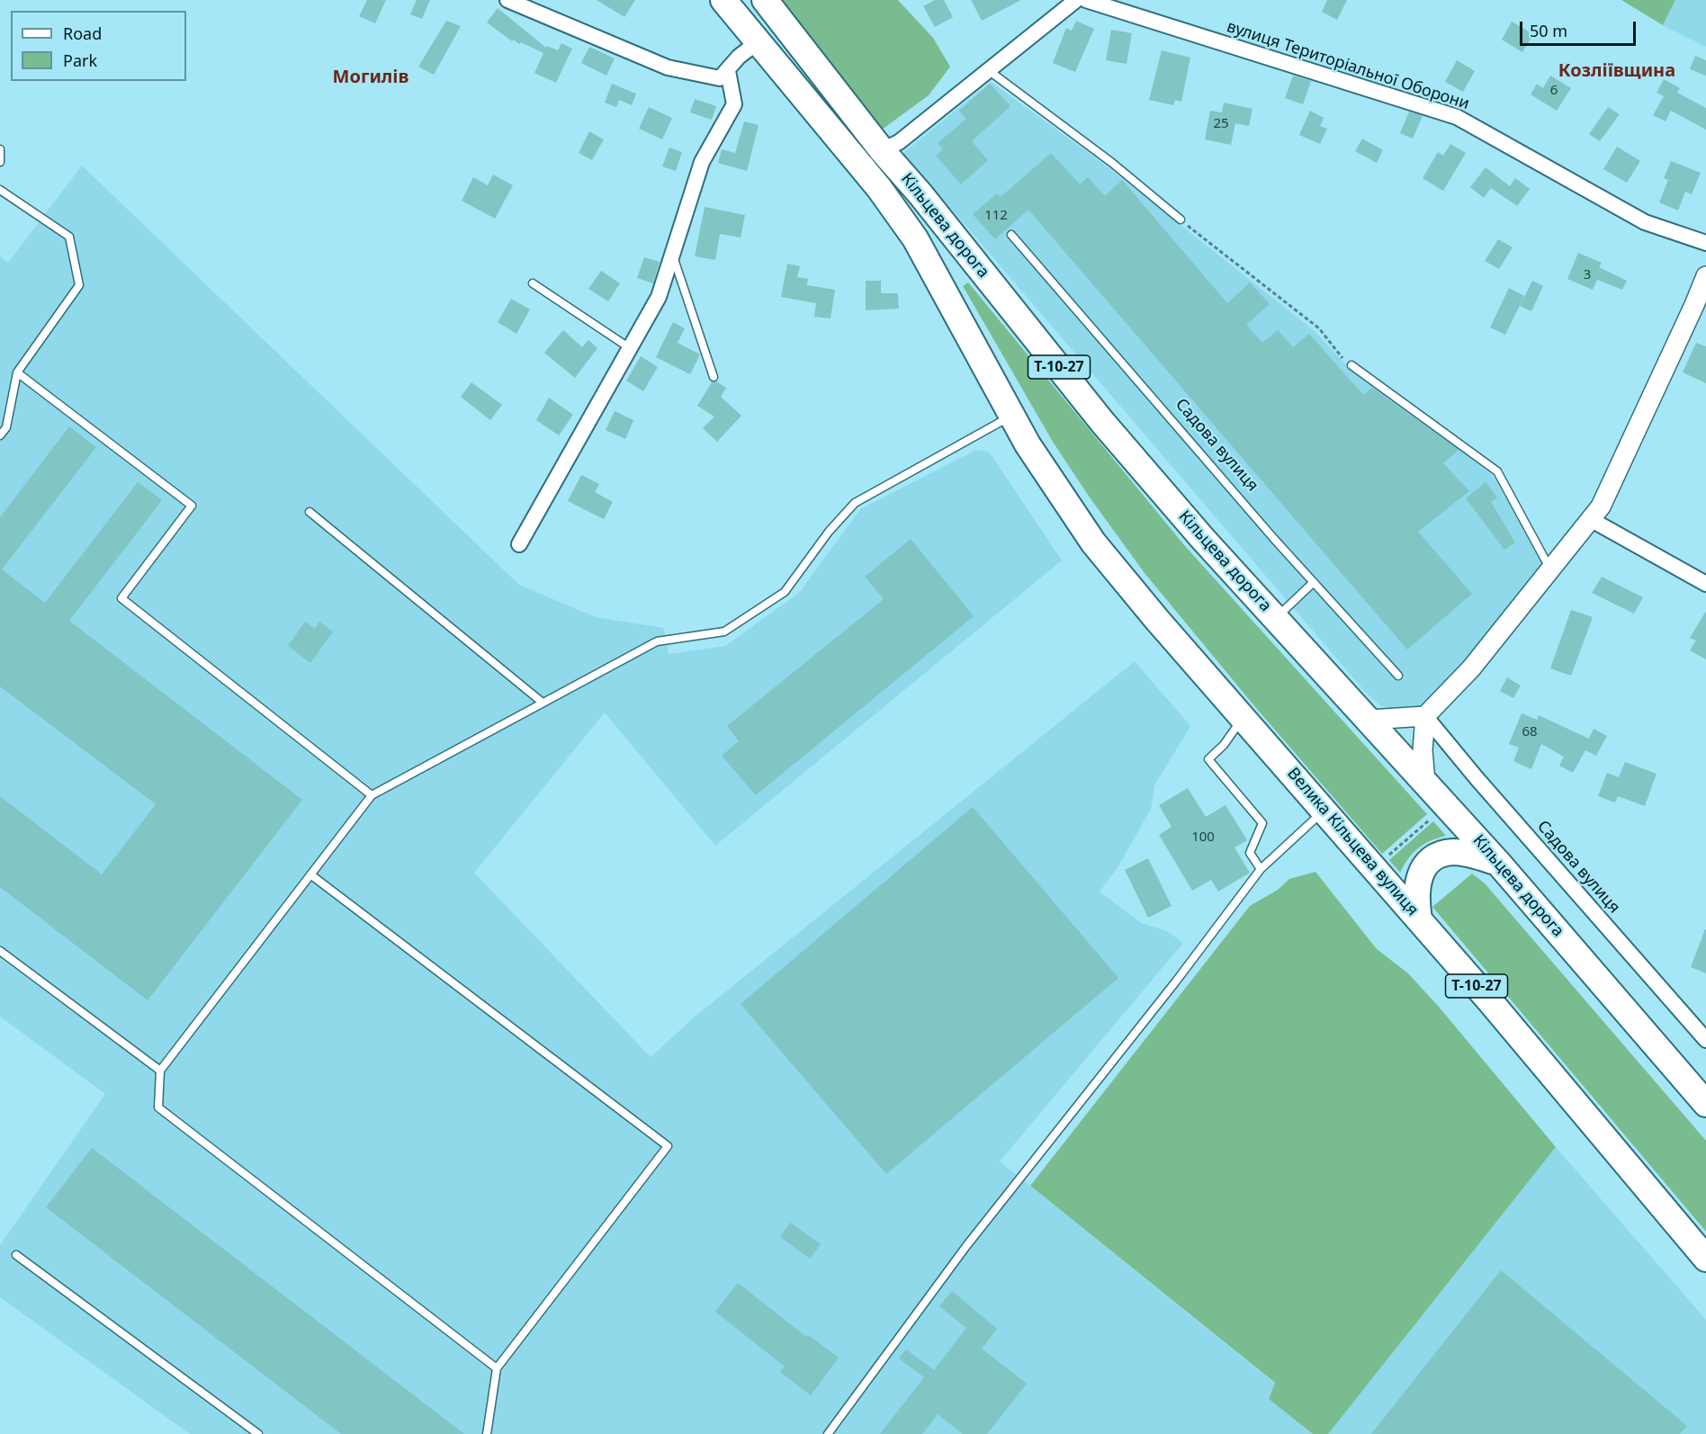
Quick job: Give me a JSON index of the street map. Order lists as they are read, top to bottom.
{
  "streets": {
    "highway": ["Кільцева дорога", "Т-10-27", "Велика Кільцева вулиця"],
    "street": ["вулиця Територіальної Оборони", "Садова вулиця"]
  },
  "crossings": [
    ["Кільцева дорога", "Велика Кільцева вулиця"]
  ],
  "districts": ["Козліївщина", "Могилів"],
  "house_numbers": [
    "6",
    "25",
    "112",
    "3",
    "68",
    "100"
  ],
  "legend": ["Road", "Park"],
  "scale_bar": "50 m"
}
